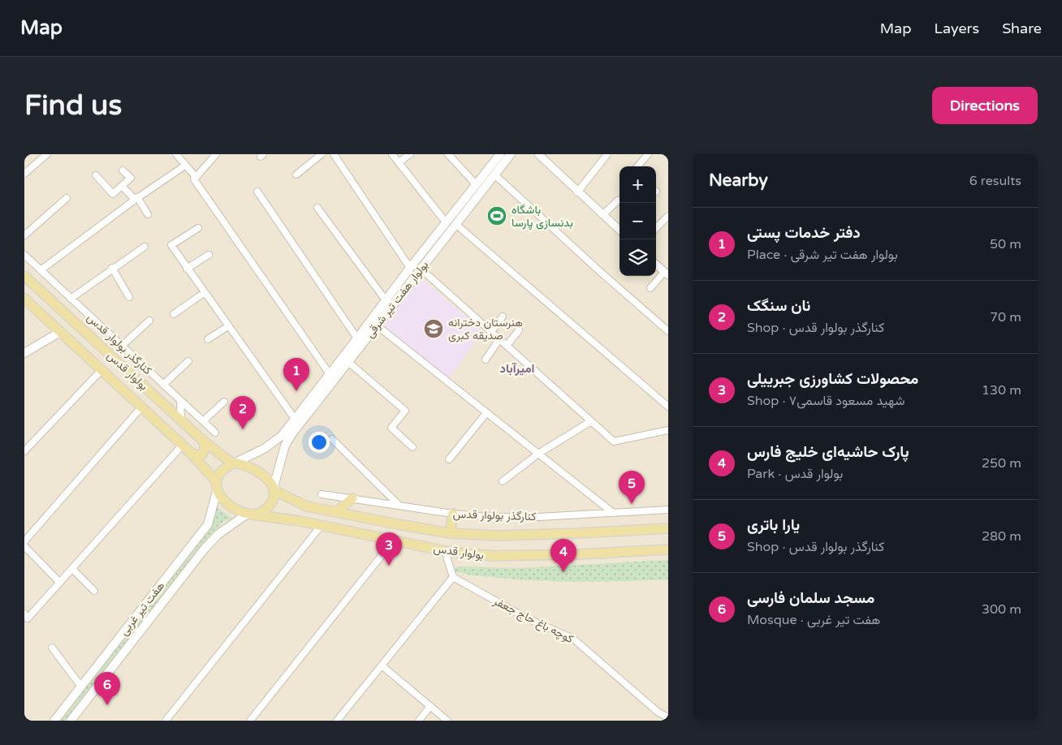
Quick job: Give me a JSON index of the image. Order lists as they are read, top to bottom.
{
  "streets": {
    "main road": ["بولوار هفت تیر شرقی", "بولوار قدس", "هفت تیر غربی"],
    "street": ["کنارگذر بولوار قدس", "کوچه باغ حاج جعفر"]
  },
  "crossings": [
    ["بولوار هفت تیر شرقی", "بولوار قدس"],
    ["بولوار هفت تیر شرقی", "هفت تیر غربی"],
    ["بولوار قدس", "هفت تیر غربی"]
  ],
  "districts": ["امیرآباد"],
  "places": {
    "sports": ["باشگاه بدنسازی پارسا"],
    "school or university": ["هنرستان دخترانه صدیقه کبری"]
  },
  "page": {
    "header": "Map",
    "nav": ["Map", "Layers", "Share"],
    "buttons": "Directions",
    "title": "Find us",
    "heading": ["Nearby", "6 results"],
    "map_buttons": ["+", "−"],
    "list": [
      {
        "mark": "1",
        "name": "دفتر خدمات پستی",
        "note": "Place · بولوار هفت تیر شرقی",
        "value": "50 m"
      },
      {
        "mark": "2",
        "name": "نان سنگک",
        "note": "Shop · کنارگذر بولوار قدس",
        "value": "70 m"
      },
      {
        "mark": "3",
        "name": "محصولات کشاورزی جبرییلی",
        "note": "Shop · شهید مسعود قاسمی۷",
        "value": "130 m"
      },
      {
        "mark": "4",
        "name": "پارک حاشیه‌ای خلیج فارس",
        "note": "Park · بولوار قدس",
        "value": "250 m"
      },
      {
        "mark": "5",
        "name": "یارا باتری",
        "note": "Shop · کنارگذر بولوار قدس",
        "value": "280 m"
      },
      {
        "mark": "6",
        "name": "مسجد سلمان فارسی",
        "note": "Mosque · هفت تیر غربی",
        "value": "300 m"
      }
    ],
    "pins": [
      "1",
      "2",
      "5",
      "3",
      "4",
      "6"
    ]
  }
}
